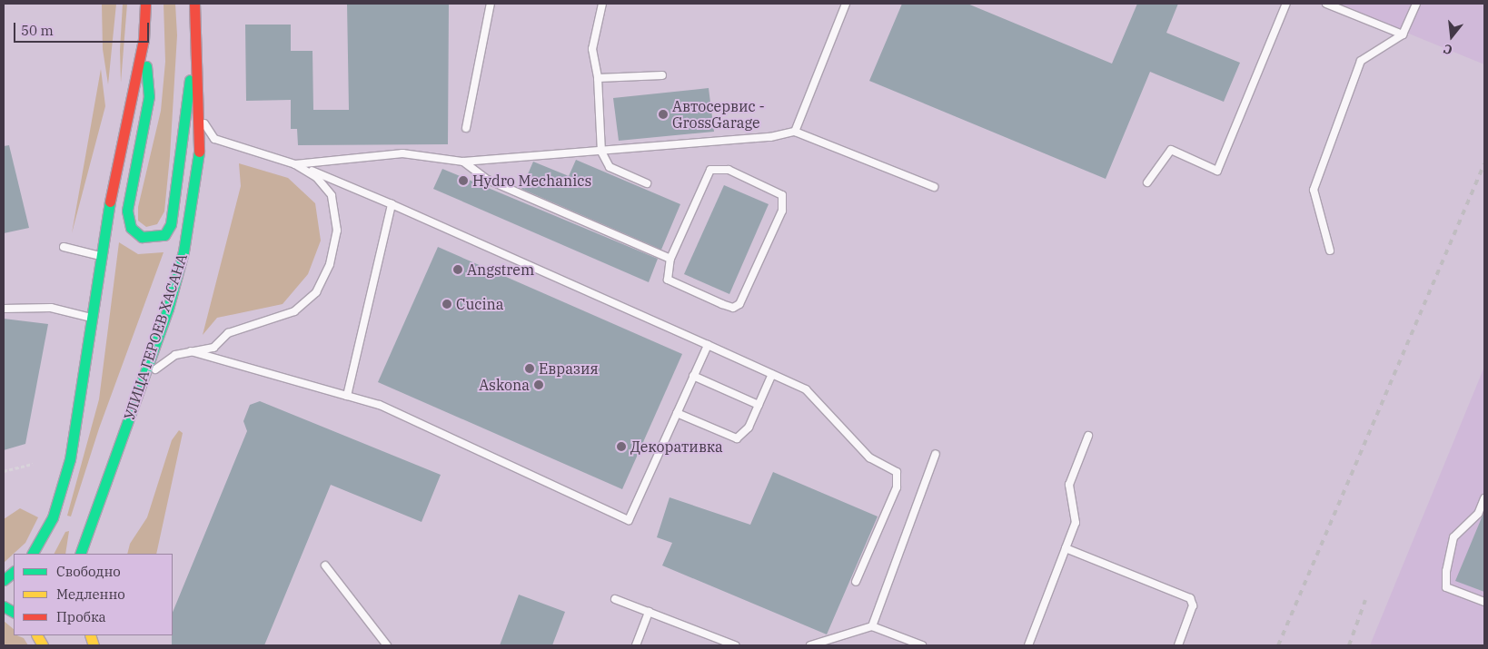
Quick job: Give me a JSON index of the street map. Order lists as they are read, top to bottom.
{
  "streets": {
    "main road": ["УЛИЦА ГЕРОЕВ ХАСАНА"]
  },
  "places": [
    "Автосервис - GrossGarage",
    "Hydro Mechanics",
    "Angstrem",
    "Cucina",
    "Евразия",
    "Askona",
    "Декоративка"
  ],
  "legend": ["Свободно", "Медленно", "Пробка"],
  "scale_bar": "50 m",
  "north": "bottom"
}
